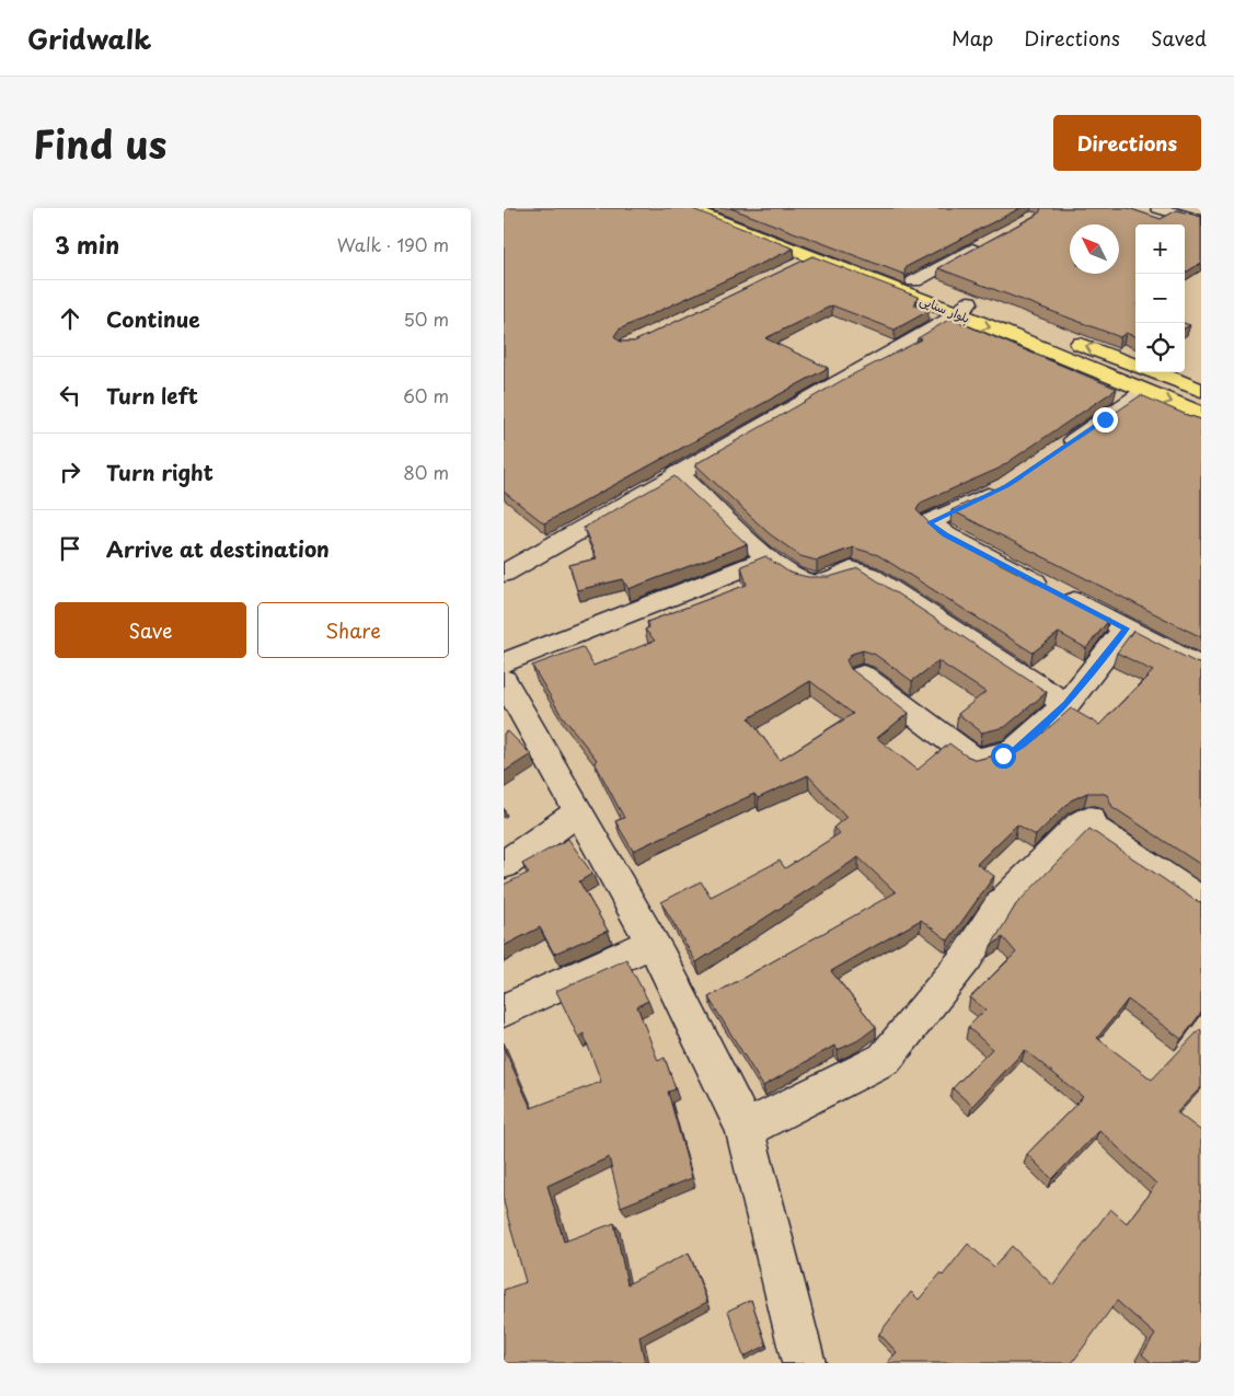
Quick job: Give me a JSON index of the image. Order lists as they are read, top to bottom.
{
  "streets": {
    "main road": ["بلوار سنایی"]
  },
  "north": "top left",
  "page": {
    "header": "Gridwalk",
    "nav": ["Map", "Directions", "Saved"],
    "title": "Find us",
    "buttons": [
      "Directions",
      ["Save", "Share"]
    ],
    "heading": ["3 min", "Walk · 190 m"],
    "map_buttons": ["+", "−"],
    "list": [
      ["Continue", "50 m"],
      ["Turn left", "60 m"],
      ["Turn right", "80 m"],
      "Arrive at destination"
    ]
  }
}
